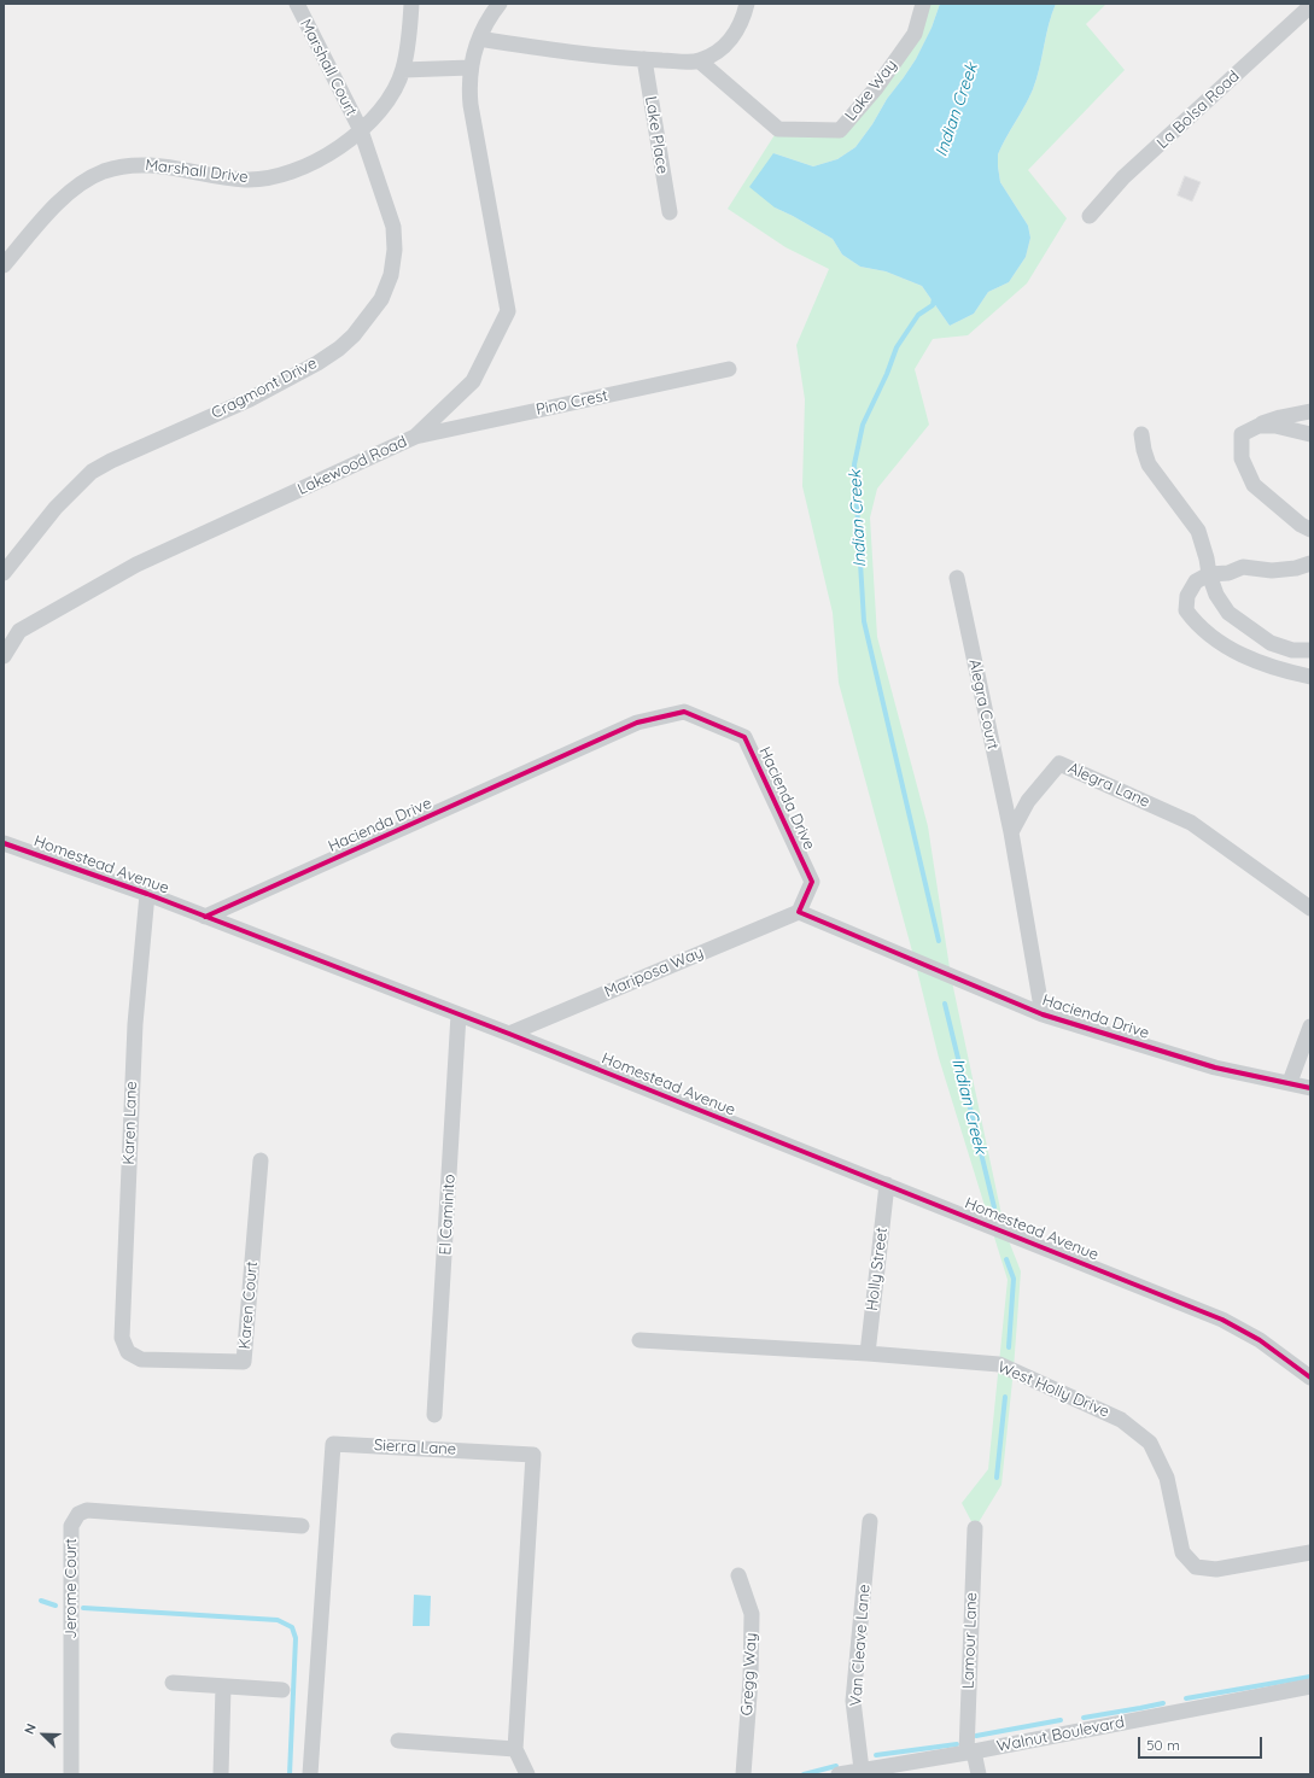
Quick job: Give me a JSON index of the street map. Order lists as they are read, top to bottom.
{
  "streets": {
    "street": [
      "Marshall Court",
      "Lake Way",
      "La Bolsa Road",
      "Lake Place",
      "Marshall Drive",
      "Cragmont Drive",
      "Pino Crest",
      "Lakewood Road",
      "Alegra Court",
      "Alegra Lane",
      "Hacienda Drive",
      "Homestead Avenue",
      "Mariposa Way",
      "Karen Lane",
      "El Caminito",
      "Holly Street",
      "Karen Court",
      "West Holly Drive",
      "Sierra Lane",
      "Jerome Court",
      "Lamour Lane",
      "Van Cleave Lane",
      "Gregg Way",
      "Walnut Boulevard"
    ]
  },
  "crossings": [
    ["Marshall Court", "Marshall Drive"],
    ["Marshall Court", "Cragmont Drive"],
    ["Marshall Drive", "Cragmont Drive"],
    ["Pino Crest", "Lakewood Road"],
    ["Alegra Court", "Alegra Lane"],
    ["Hacienda Drive", "Homestead Avenue"],
    ["Hacienda Drive", "Mariposa Way"],
    ["Homestead Avenue", "Mariposa Way"],
    ["Homestead Avenue", "Karen Lane"],
    ["Homestead Avenue", "El Caminito"],
    ["Homestead Avenue", "Holly Street"],
    ["Karen Lane", "Karen Court"],
    ["Holly Street", "West Holly Drive"],
    ["Lamour Lane", "Walnut Boulevard"],
    ["Van Cleave Lane", "Walnut Boulevard"]
  ],
  "water": ["Indian Creek"],
  "scale_bar": "50 m",
  "north": "top left"
}
